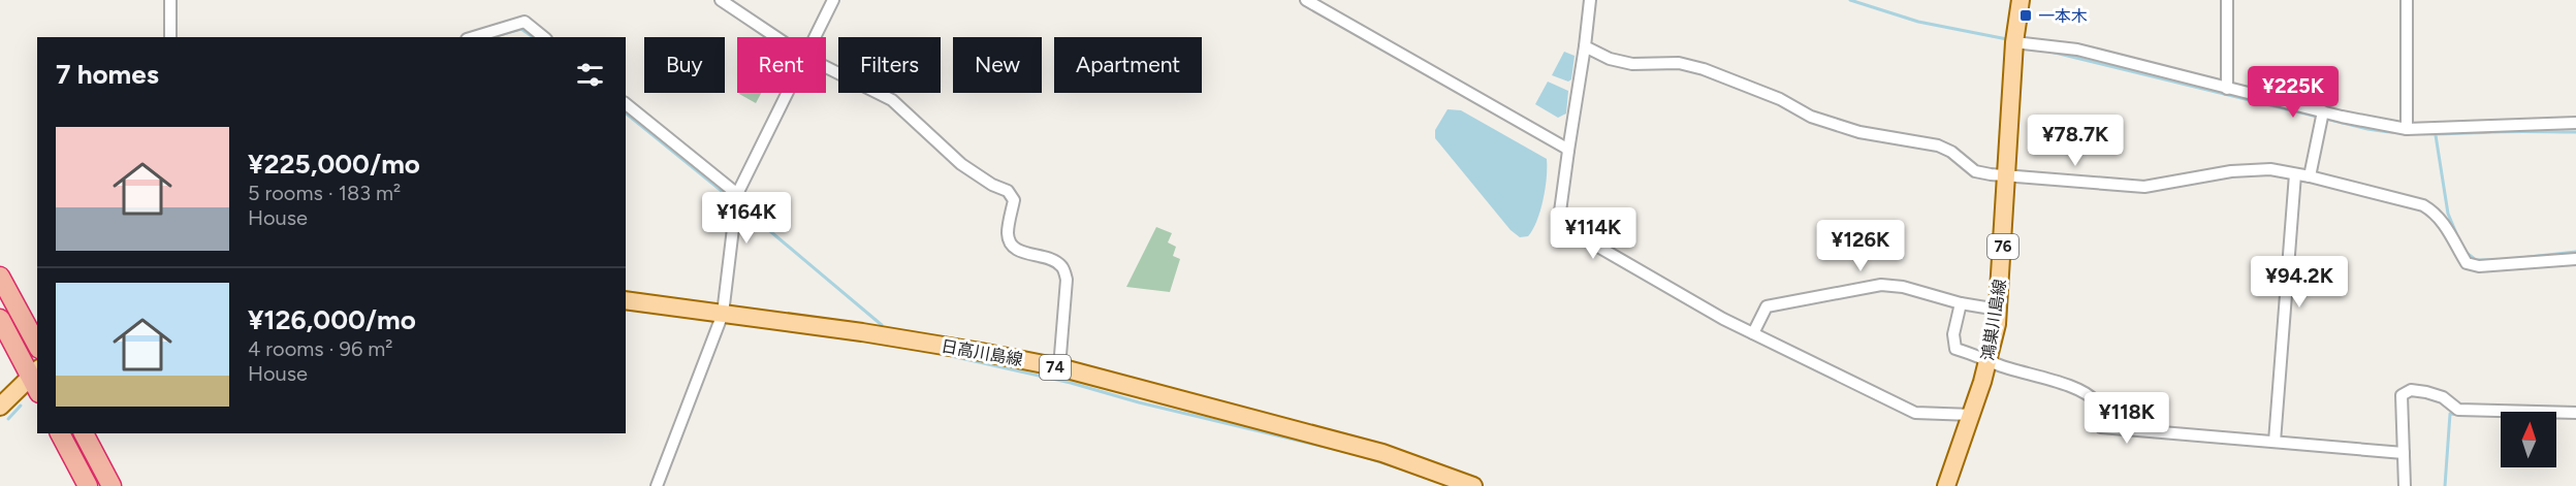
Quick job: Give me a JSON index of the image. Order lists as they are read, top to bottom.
{
  "streets": {
    "main road": [
      "76",
      "鴻巣川島線",
      "日高川島線",
      "74"
    ]
  },
  "places": {
    "transit": ["一本木"]
  },
  "north": "top",
  "page": {
    "chip": [
      "Buy",
      "Rent",
      "Filters",
      "New",
      "Apartment"
    ],
    "heading": "7 homes",
    "price": [
      "¥225K",
      "¥78.7K",
      "¥164K",
      "¥114K",
      "¥126K",
      "¥94.2K",
      "¥118K"
    ],
    "list": [
      {
        "name": "¥225,000/mo",
        "note": "5 rooms · 183 m² · House"
      },
      {
        "name": "¥126,000/mo",
        "note": "4 rooms · 96 m² · House"
      }
    ]
  }
}
